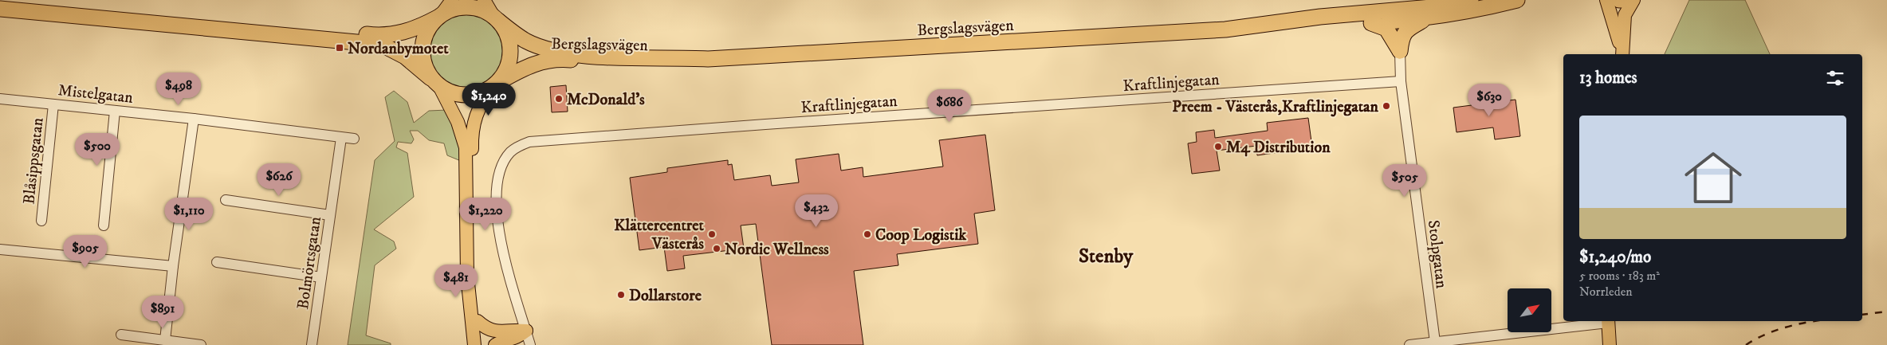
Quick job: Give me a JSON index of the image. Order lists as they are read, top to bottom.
{
  "streets": {
    "highway": ["Bergslagsvägen"],
    "street": [
      "Kraftlinjegatan",
      "Mistelgatan",
      "Blåsippsgatan",
      "Stolpgatan",
      "Bolmörtsgatan"
    ]
  },
  "crossings": [
    ["Kraftlinjegatan", "Stolpgatan"],
    ["Mistelgatan", "Blåsippsgatan"],
    ["Mistelgatan", "Bolmörtsgatan"]
  ],
  "districts": ["Stenby"],
  "places": {
    "transit": ["Nordanbymotet"],
    "other": [
      "McDonald's",
      "Preem - Västerås,Kraftlinjegatan",
      "M4 Distribution",
      "Klättercentret Västerås",
      "Coop Logistik",
      "Nordic Wellness",
      "Dollarstore"
    ]
  },
  "north": "top right",
  "page": {
    "heading": "13 homes",
    "price": [
      "$498",
      "$1,240",
      "$630",
      "$686",
      "$500",
      "$626",
      "$505",
      "$432",
      "$1,110",
      "$1,220",
      "$905",
      "$481",
      "$891"
    ],
    "list": [
      {
        "name": "$1,240/mo",
        "note": "5 rooms · 183 m² · Norrleden"
      }
    ]
  }
}
